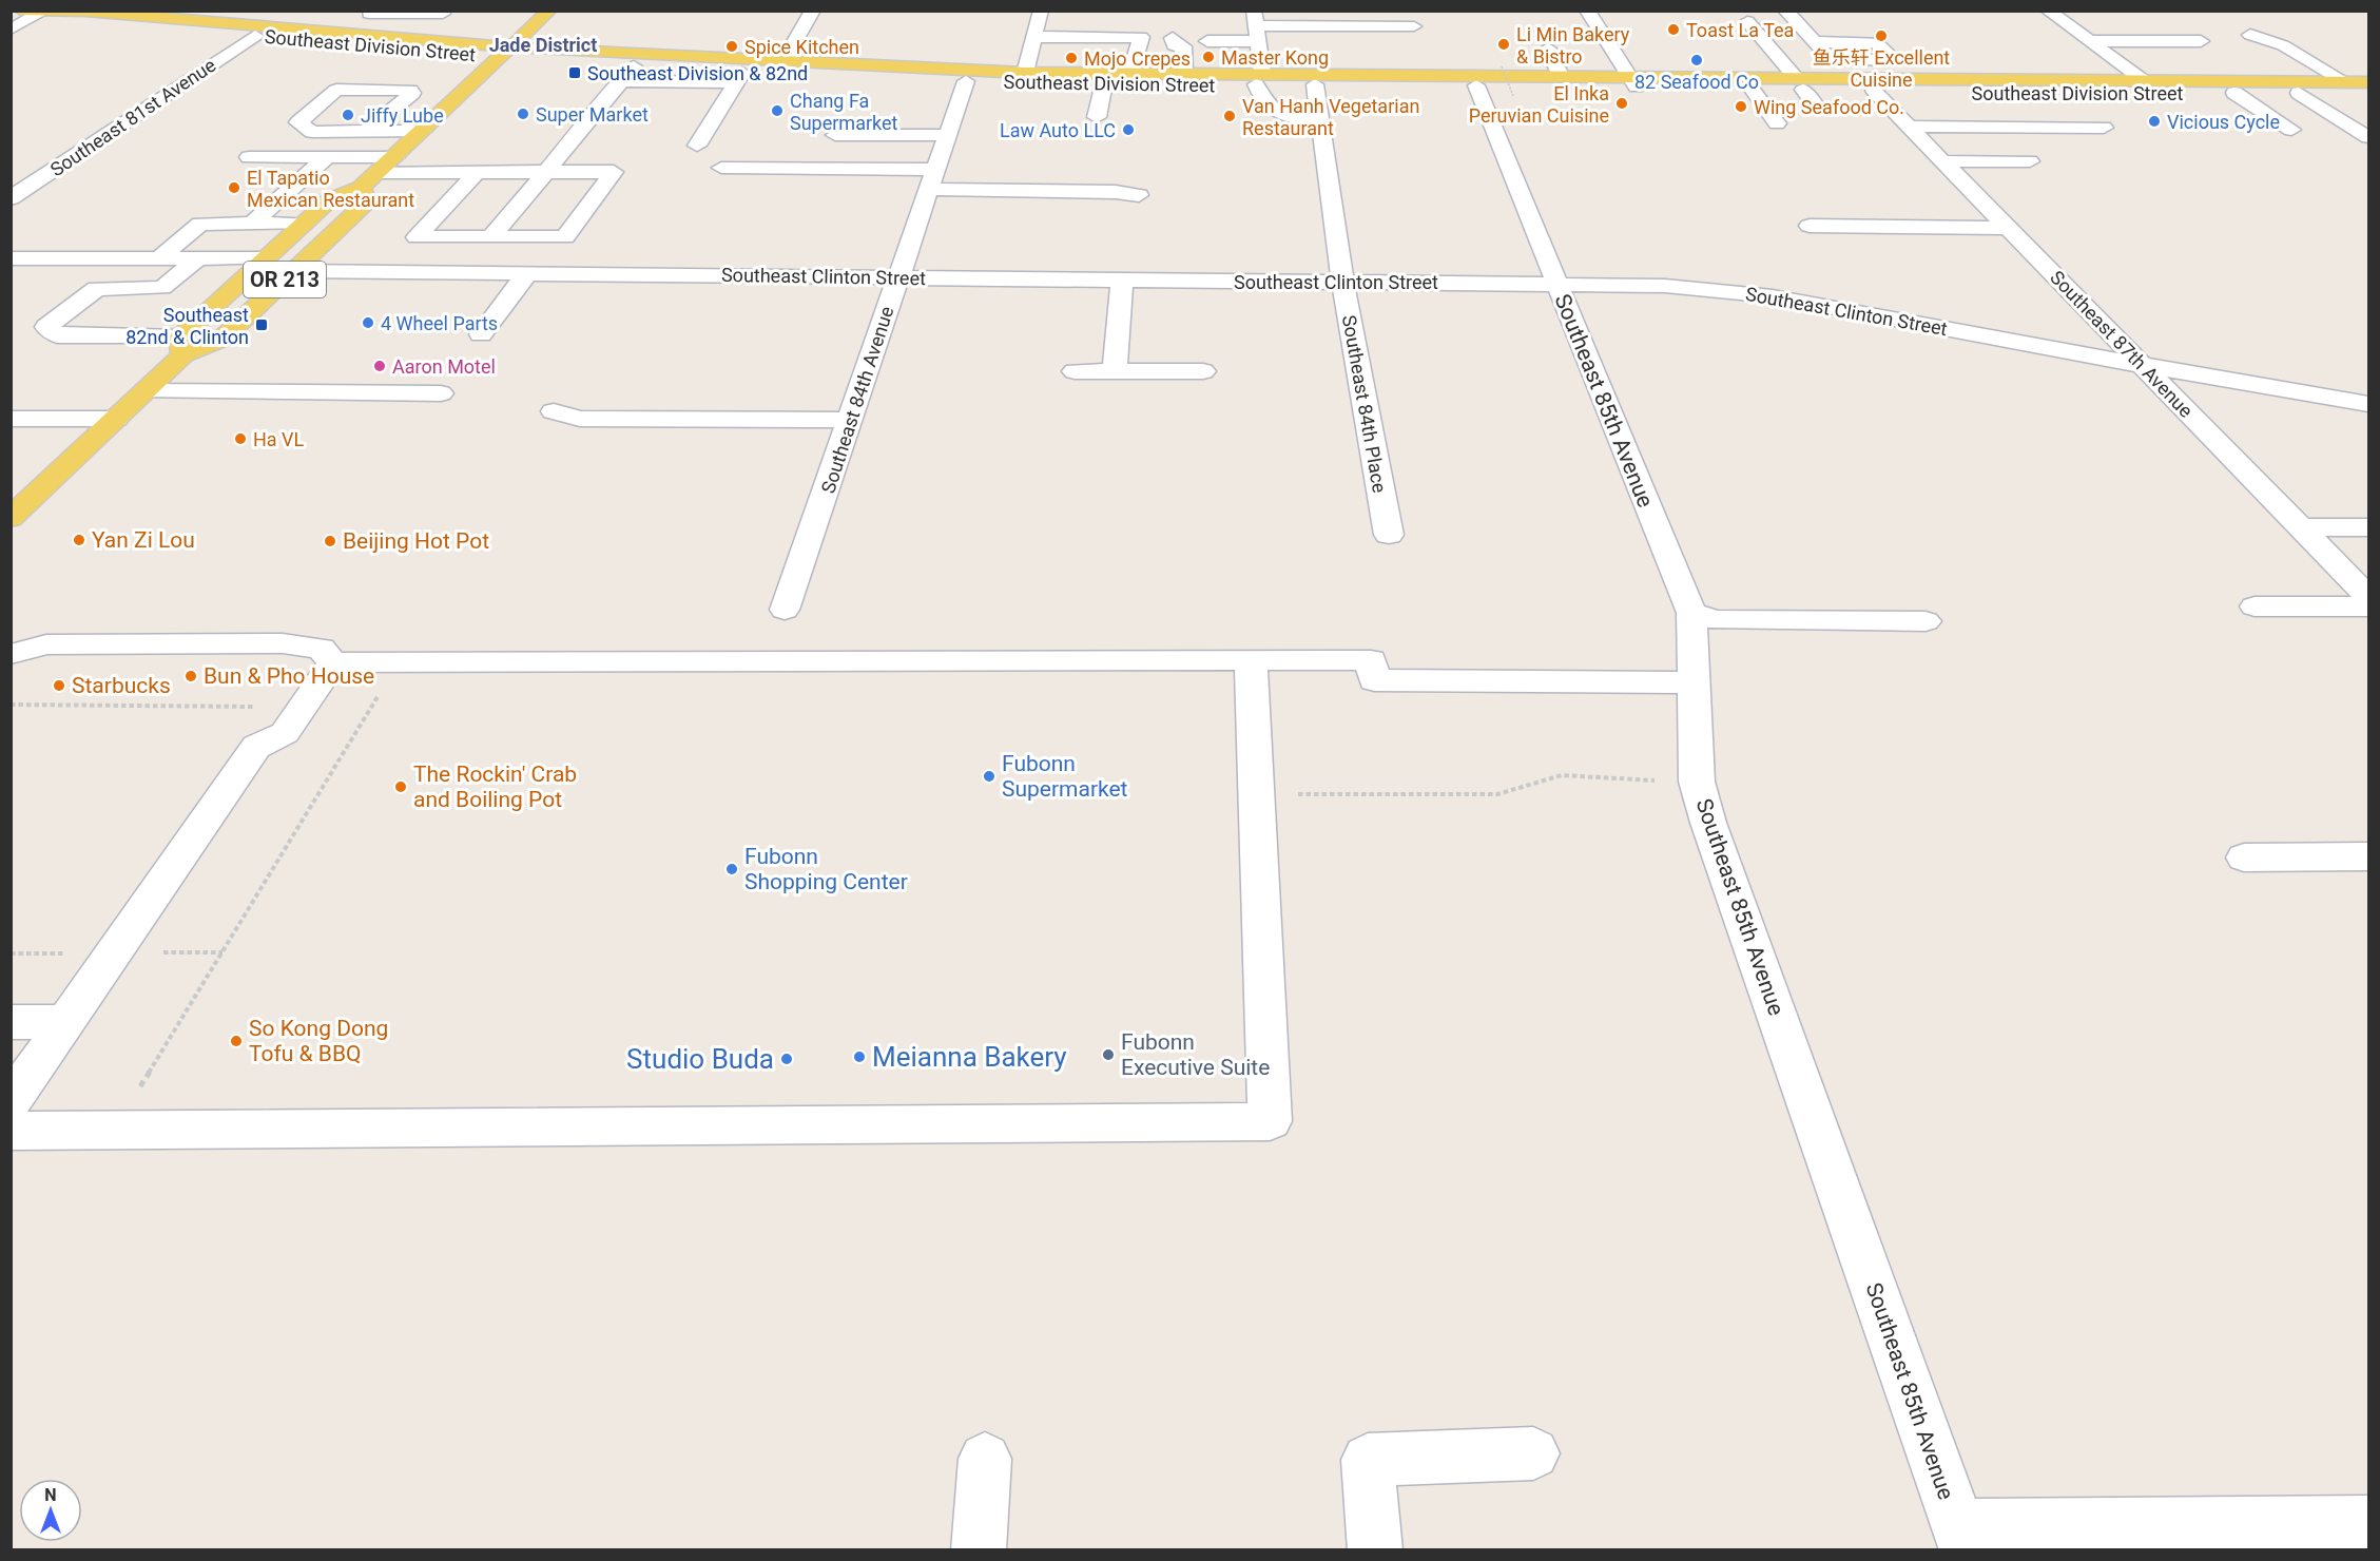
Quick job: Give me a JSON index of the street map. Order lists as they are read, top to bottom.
{
  "streets": {
    "main road": ["Southeast Division Street", "OR 213"],
    "street": [
      "Southeast 81st Avenue",
      "Southeast Clinton Street",
      "Southeast 87th Avenue",
      "Southeast 84th Avenue",
      "Southeast 85th Avenue",
      "Southeast 84th Place"
    ]
  },
  "crossings": [
    ["Southeast Division Street", "Southeast 81st Avenue"],
    ["Southeast Division Street", "OR 213"],
    ["Southeast Division Street", "Southeast 87th Avenue"],
    ["Southeast Division Street", "Southeast 84th Avenue"],
    ["Southeast Division Street", "Southeast 85th Avenue"],
    ["Southeast Division Street", "Southeast 84th Place"],
    ["Southeast Clinton Street", "OR 213"],
    ["Southeast Clinton Street", "Southeast 87th Avenue"],
    ["Southeast Clinton Street", "Southeast 84th Avenue"],
    ["Southeast Clinton Street", "Southeast 85th Avenue"],
    ["Southeast Clinton Street", "Southeast 84th Place"]
  ],
  "districts": ["Jade District"],
  "places": {
    "other": [
      "Toast La Tea",
      "鱼乐轩 Excellent Cuisine",
      "Li Min Bakery & Bistro",
      "Spice Kitchen",
      "Master Kong",
      "Mojo Crepes",
      "82 Seafood Co",
      "El Inka Peruvian Cuisine",
      "Wing Seafood Co.",
      "Chang Fa Supermarket",
      "Super Market",
      "Jiffy Lube",
      "Van Hanh Vegetarian Restaurant",
      "Vicious Cycle",
      "Law Auto LLC",
      "El Tapatio Mexican Restaurant",
      "4 Wheel Parts",
      "Aaron Motel",
      "Ha VL",
      "Yan Zi Lou",
      "Beijing Hot Pot",
      "Bun & Pho House",
      "Starbucks",
      "Fubonn Supermarket",
      "The Rockin' Crab and Boiling Pot",
      "Fubonn Shopping Center",
      "So Kong Dong Tofu & BBQ",
      "Fubonn Executive Suite",
      "Meianna Bakery",
      "Studio Buda"
    ],
    "transit": ["Southeast Division & 82nd", "Southeast 82nd & Clinton"]
  },
  "north": "top"
}
